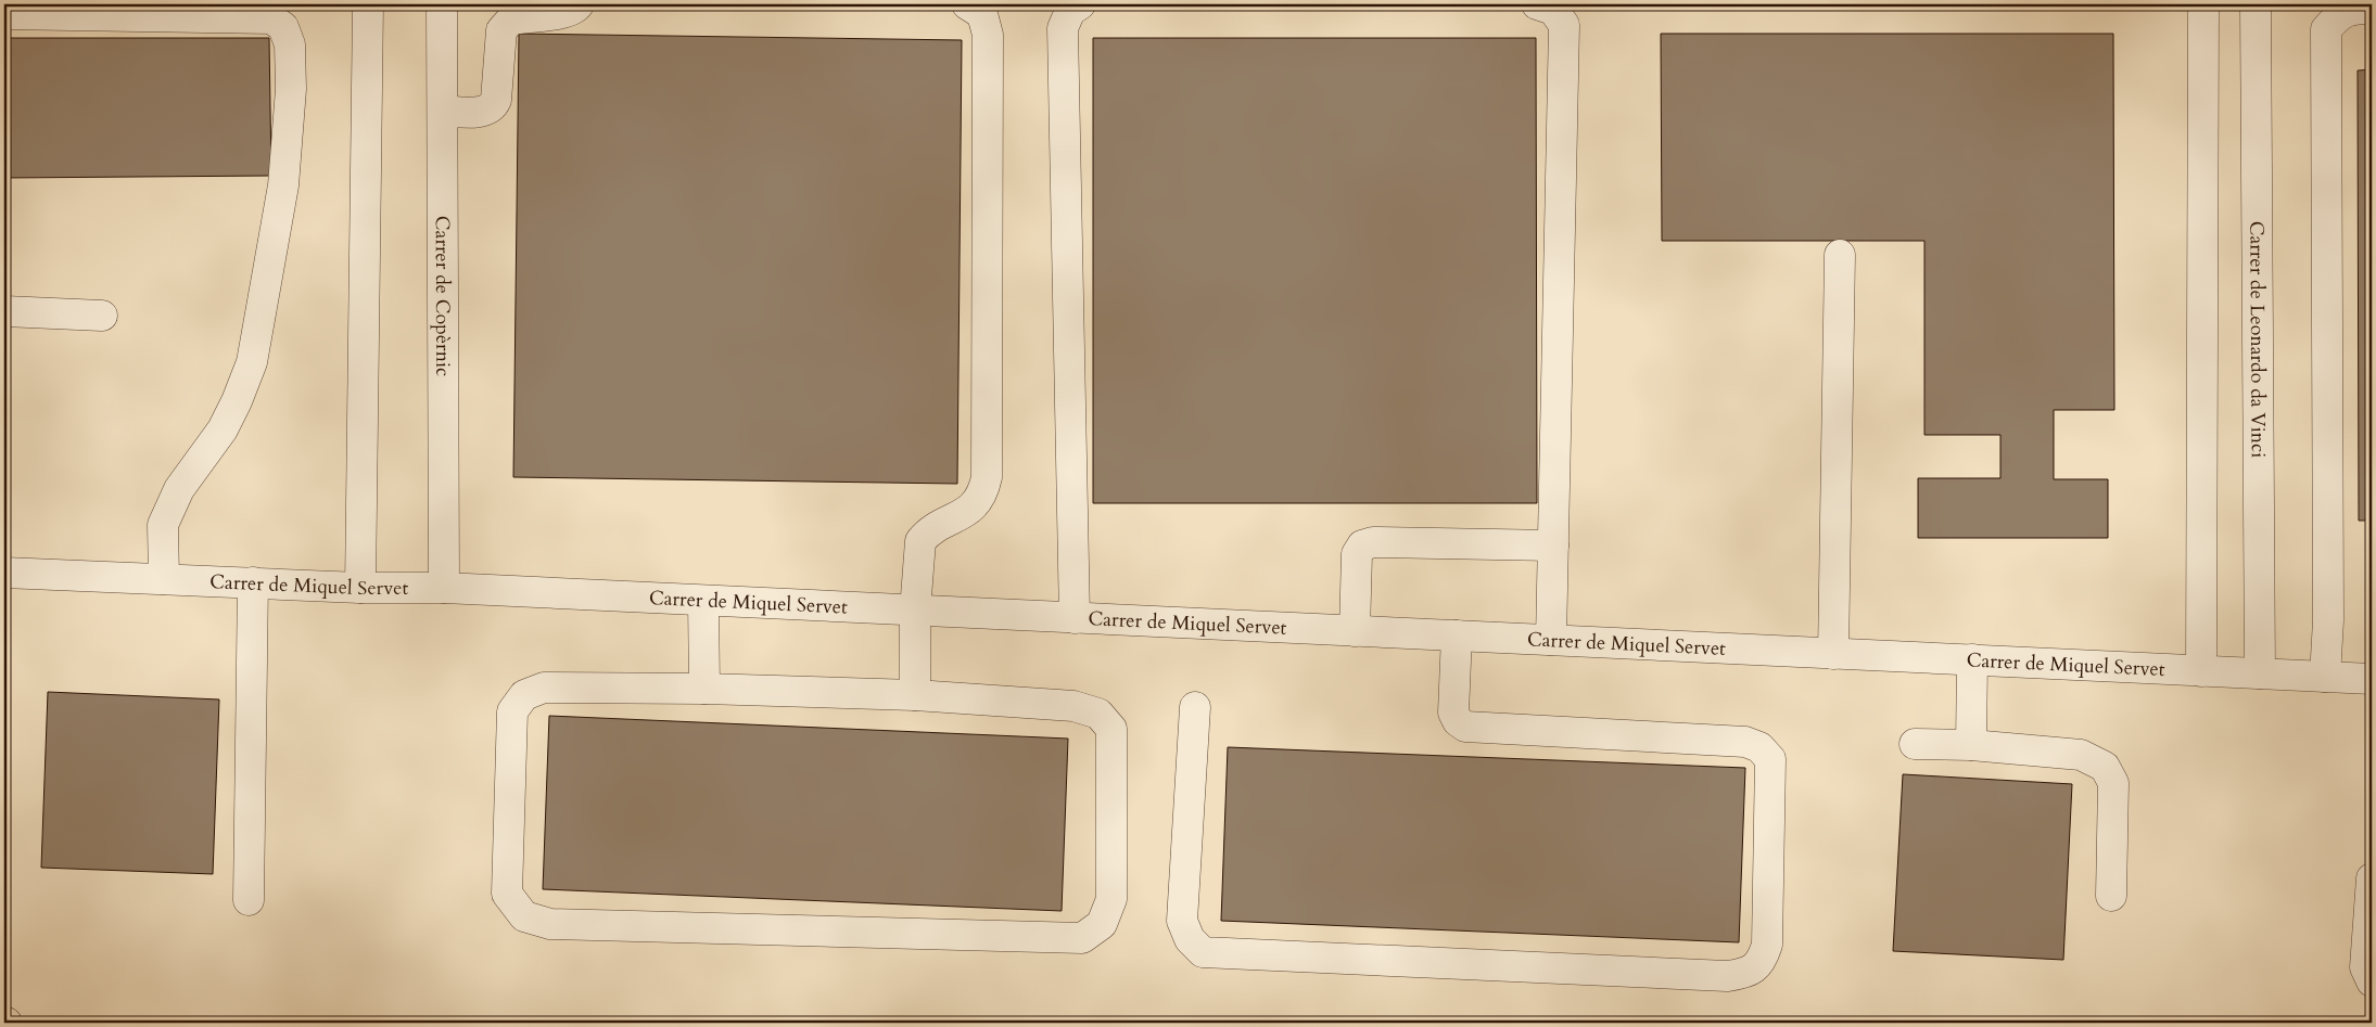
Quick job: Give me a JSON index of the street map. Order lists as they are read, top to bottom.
{
  "streets": {
    "street": ["Carrer de Copèrnic", "Carrer de Leonardo da Vinci", "Carrer de Miquel Servet"]
  },
  "crossings": [
    ["Carrer de Copèrnic", "Carrer de Miquel Servet"],
    ["Carrer de Leonardo da Vinci", "Carrer de Miquel Servet"]
  ]
}
